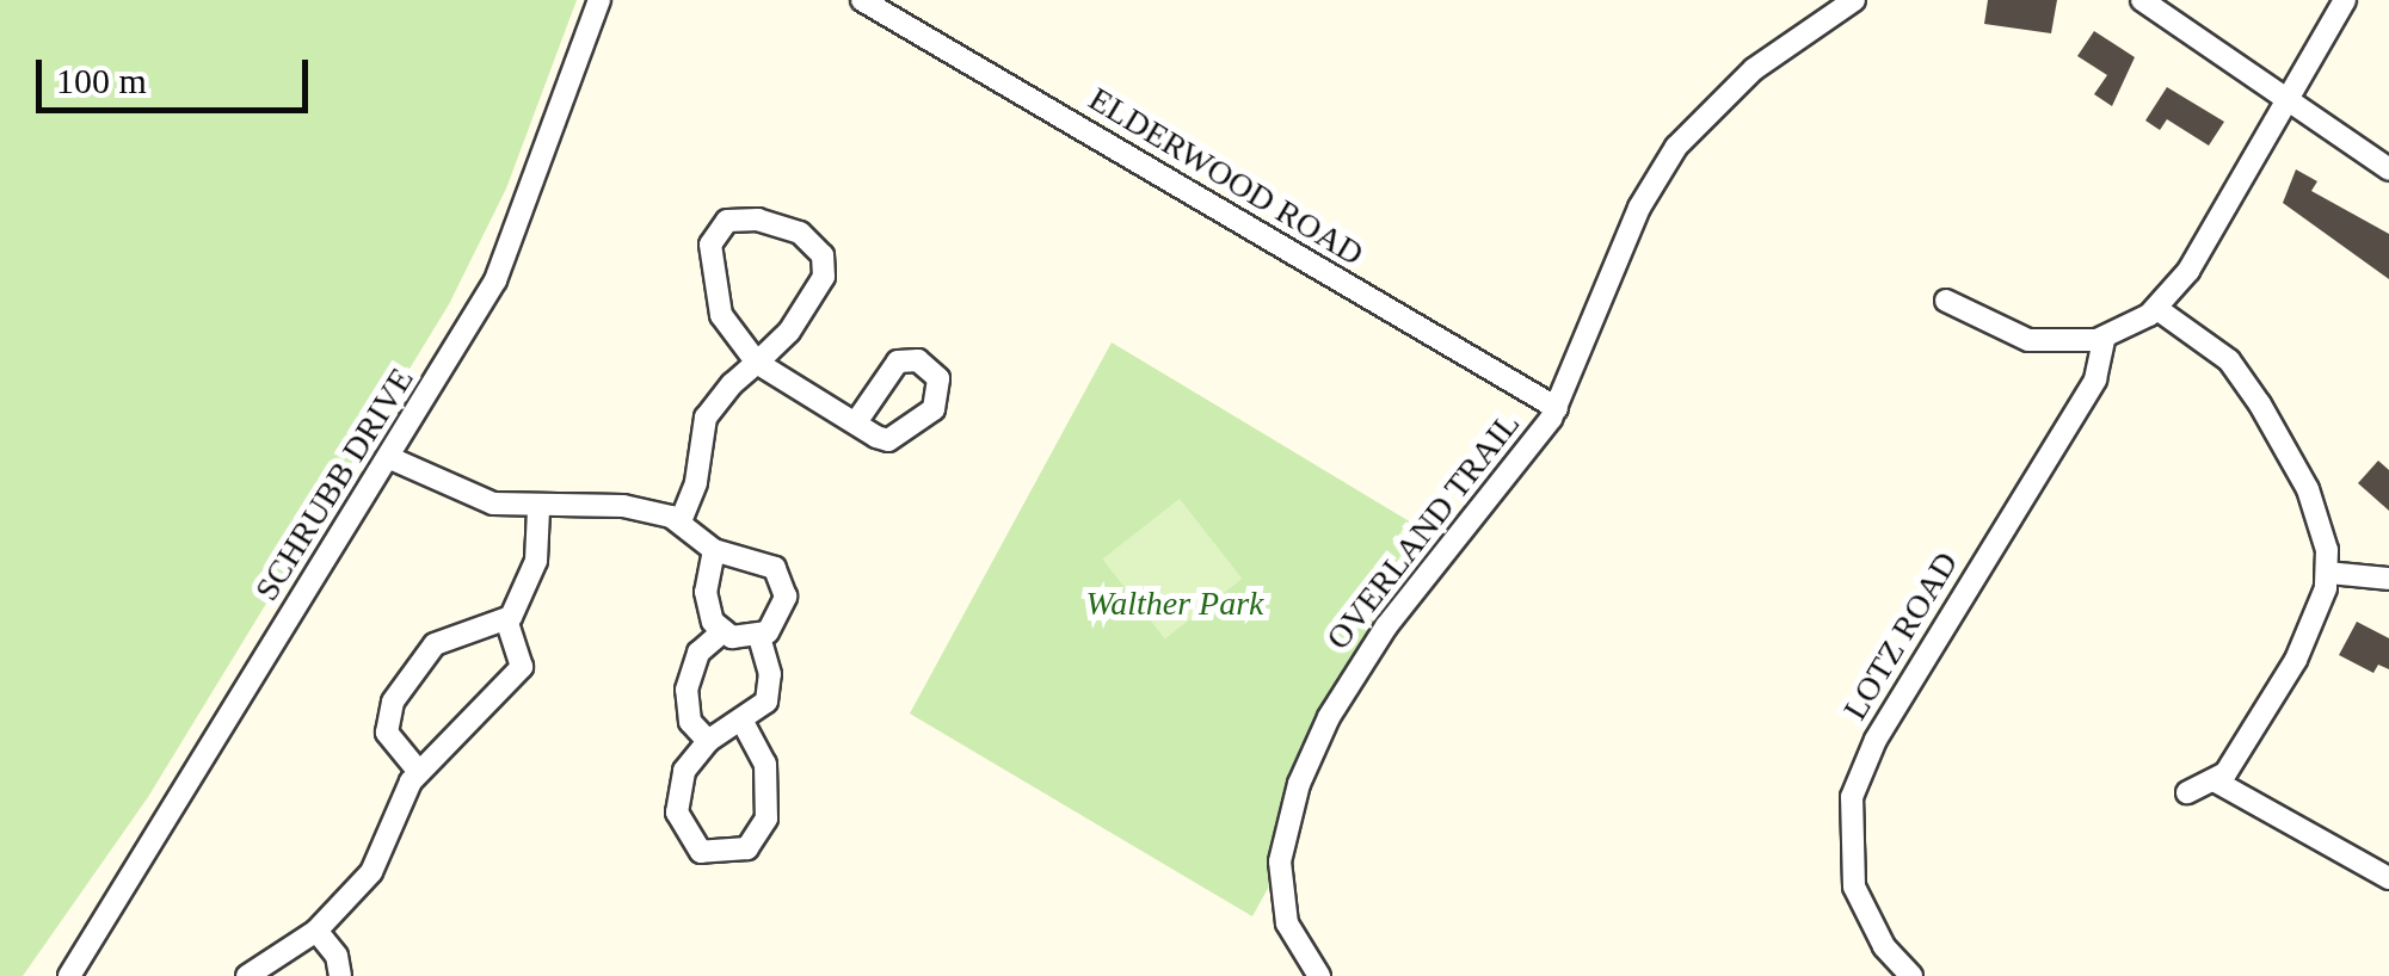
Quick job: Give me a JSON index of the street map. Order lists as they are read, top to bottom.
{
  "streets": {
    "street": [
      "ELDERWOOD ROAD",
      "SCHRUBB DRIVE",
      "OVERLAND TRAIL",
      "LOTZ ROAD"
    ]
  },
  "crossings": [
    ["ELDERWOOD ROAD", "OVERLAND TRAIL"]
  ],
  "parks": ["Walther Park"],
  "scale_bar": "100 m"
}
